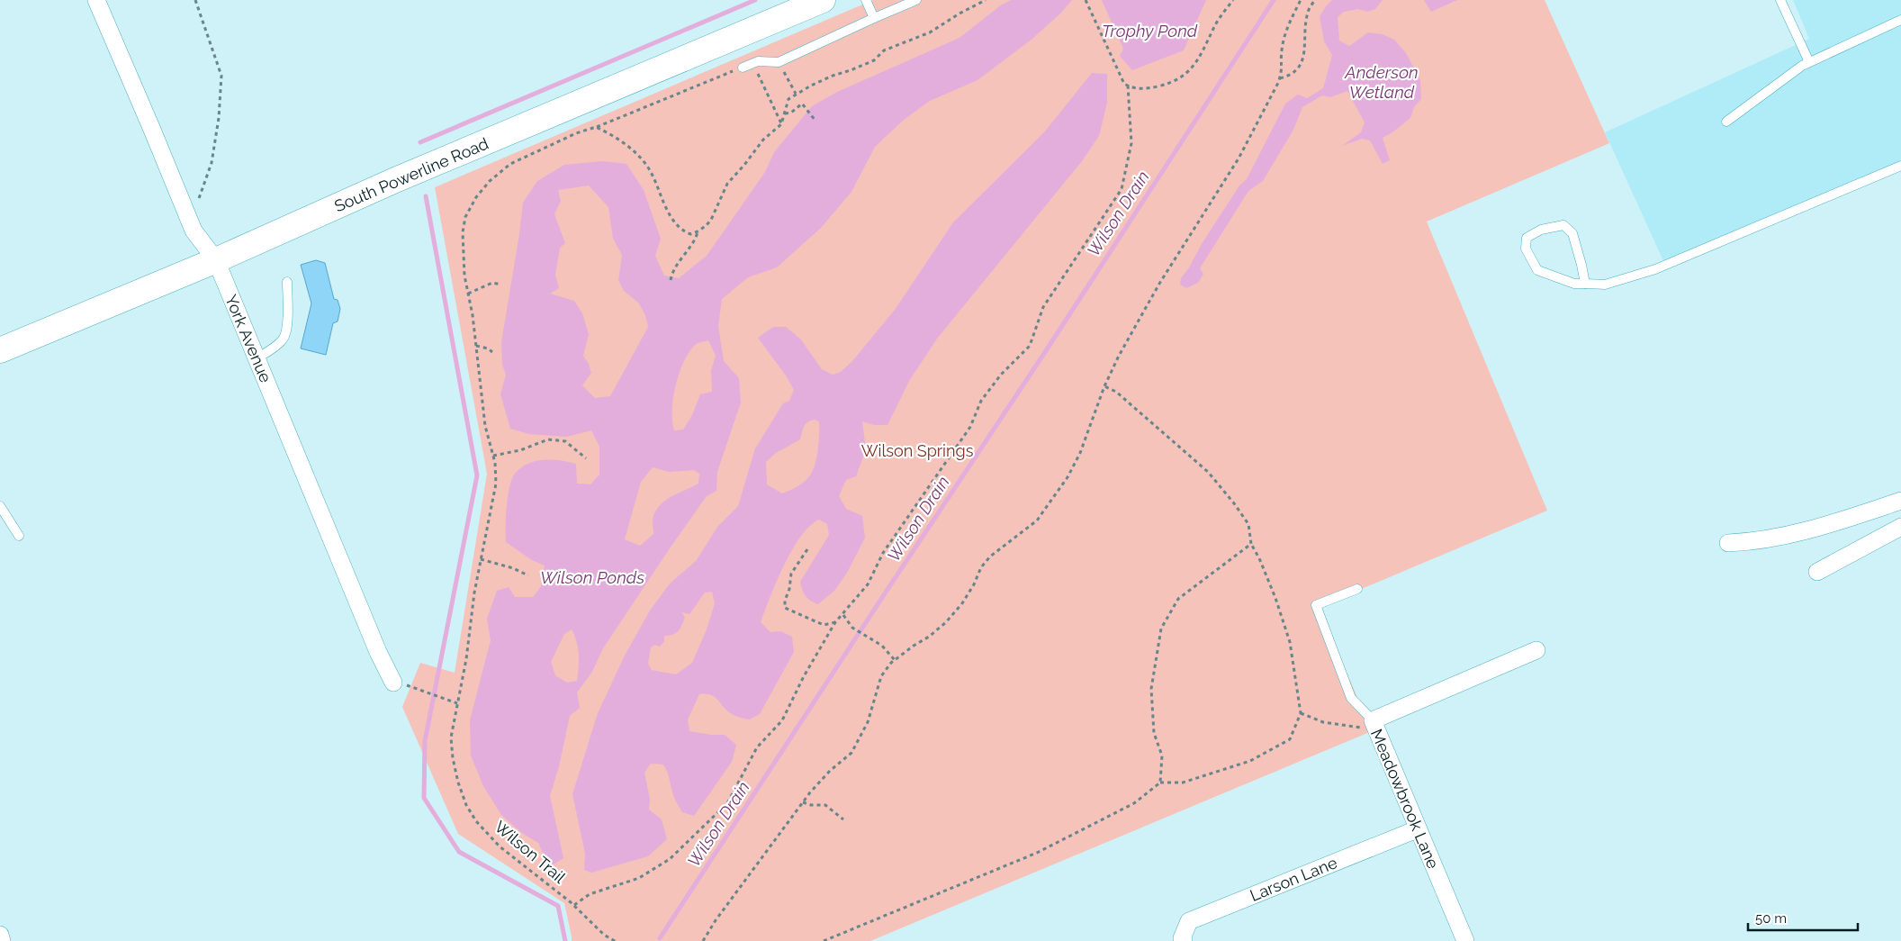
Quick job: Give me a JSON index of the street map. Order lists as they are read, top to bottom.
{
  "streets": {
    "street": [
      "South Powerline Road",
      "York Avenue",
      "Meadowbrook Lane",
      "Larson Lane"
    ],
    "path": ["Wilson Trail"]
  },
  "crossings": [
    ["South Powerline Road", "York Avenue"],
    ["Meadowbrook Lane", "Larson Lane"]
  ],
  "water": [
    "Trophy Pond",
    "Anderson Wetland",
    "Wilson Drain",
    "Wilson Ponds"
  ],
  "parks": ["Wilson Springs"],
  "scale_bar": "50 m"
}
